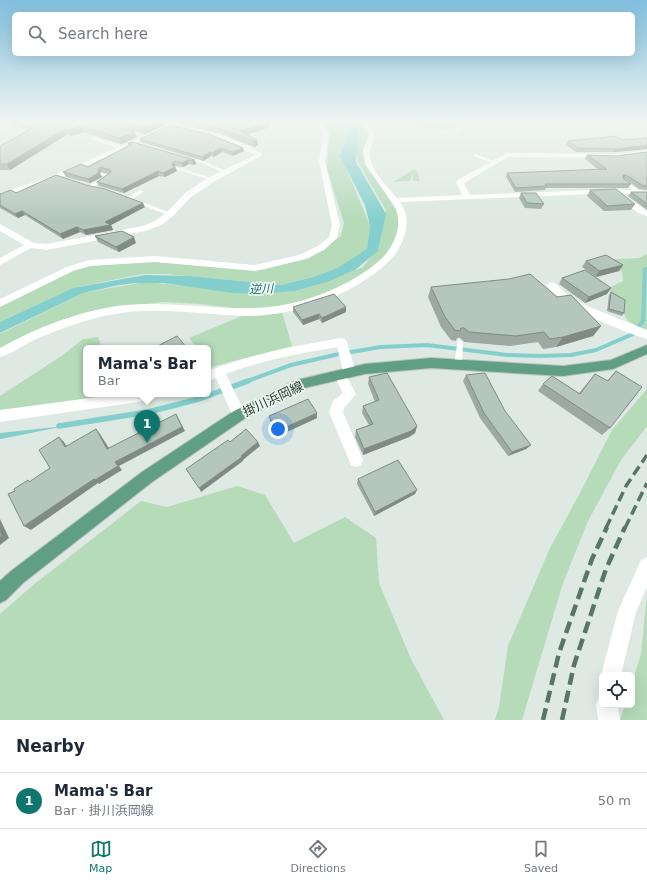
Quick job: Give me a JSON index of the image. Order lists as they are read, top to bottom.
{
  "streets": {
    "main road": ["掛川浜岡線"]
  },
  "water": ["逆川"],
  "page": {
    "search": "Search here",
    "popup": ["Mama's Bar", "Bar"],
    "pins": "1",
    "heading": "Nearby",
    "list": [
      {
        "mark": "1",
        "name": "Mama's Bar",
        "note": "Bar · 掛川浜岡線",
        "value": "50 m"
      }
    ],
    "nav": ["Map", "Directions", "Saved"]
  }
}
